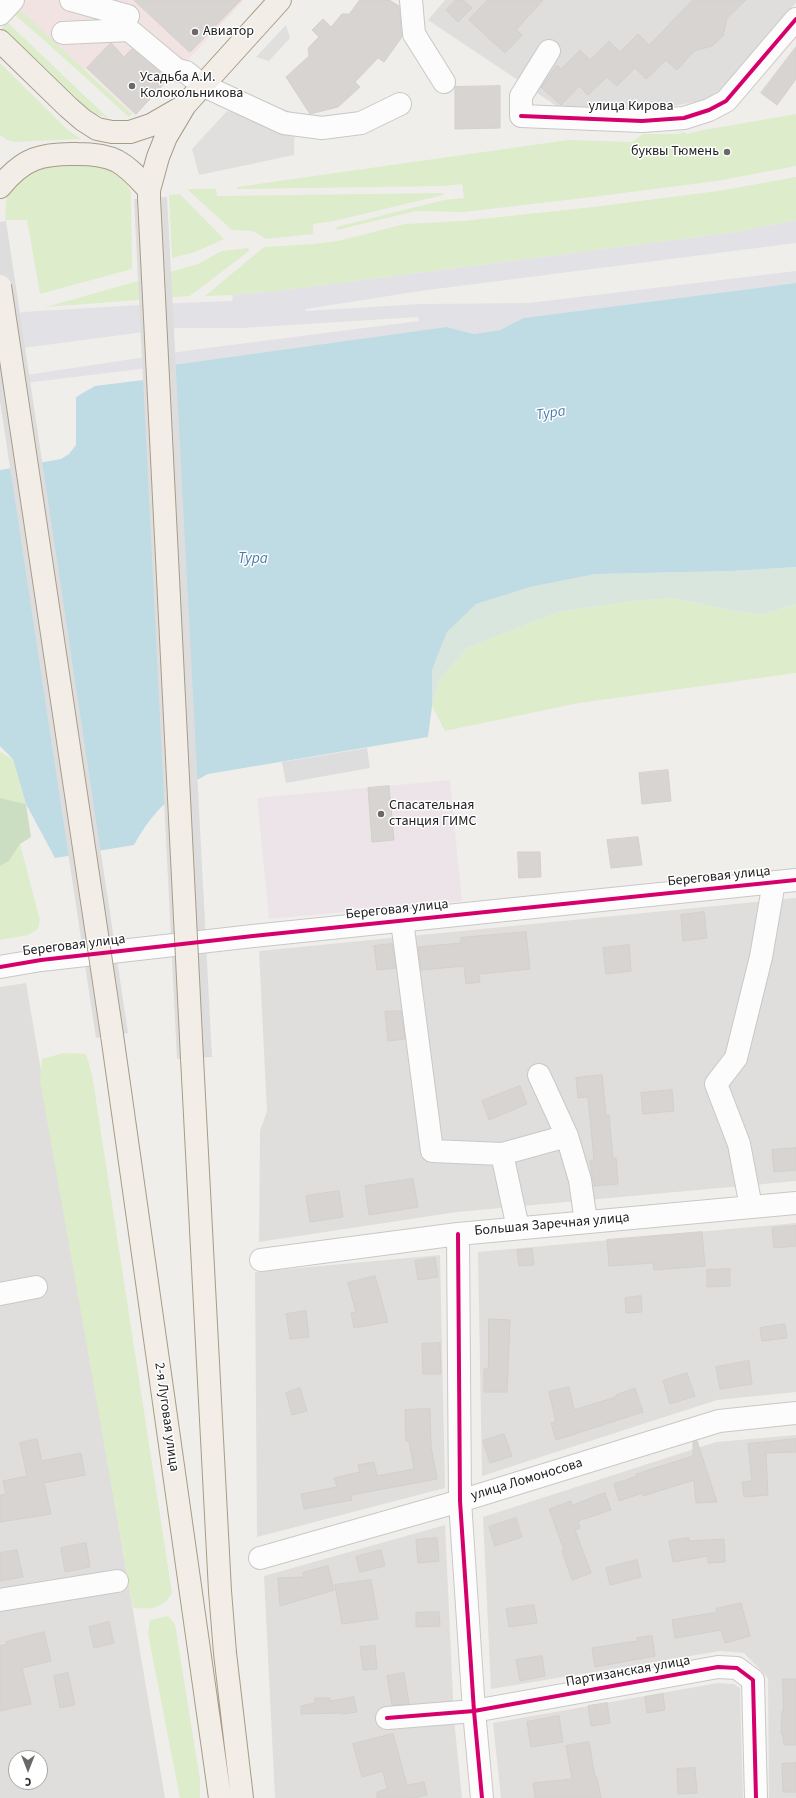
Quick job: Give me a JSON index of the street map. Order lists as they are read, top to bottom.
{
  "streets": {
    "main road": ["2-я Луговая улица"],
    "street": [
      "улица Кирова",
      "Береговая улица",
      "Большая Заречная улица",
      "улица Ломоносова",
      "Партизанская улица"
    ]
  },
  "water": ["Тура"],
  "places": [
    "Авиатор",
    "Усадьба А.И. Колокольникова",
    "буквы Тюмень",
    "Спасательная станция ГИМС"
  ],
  "north": "bottom"
}
